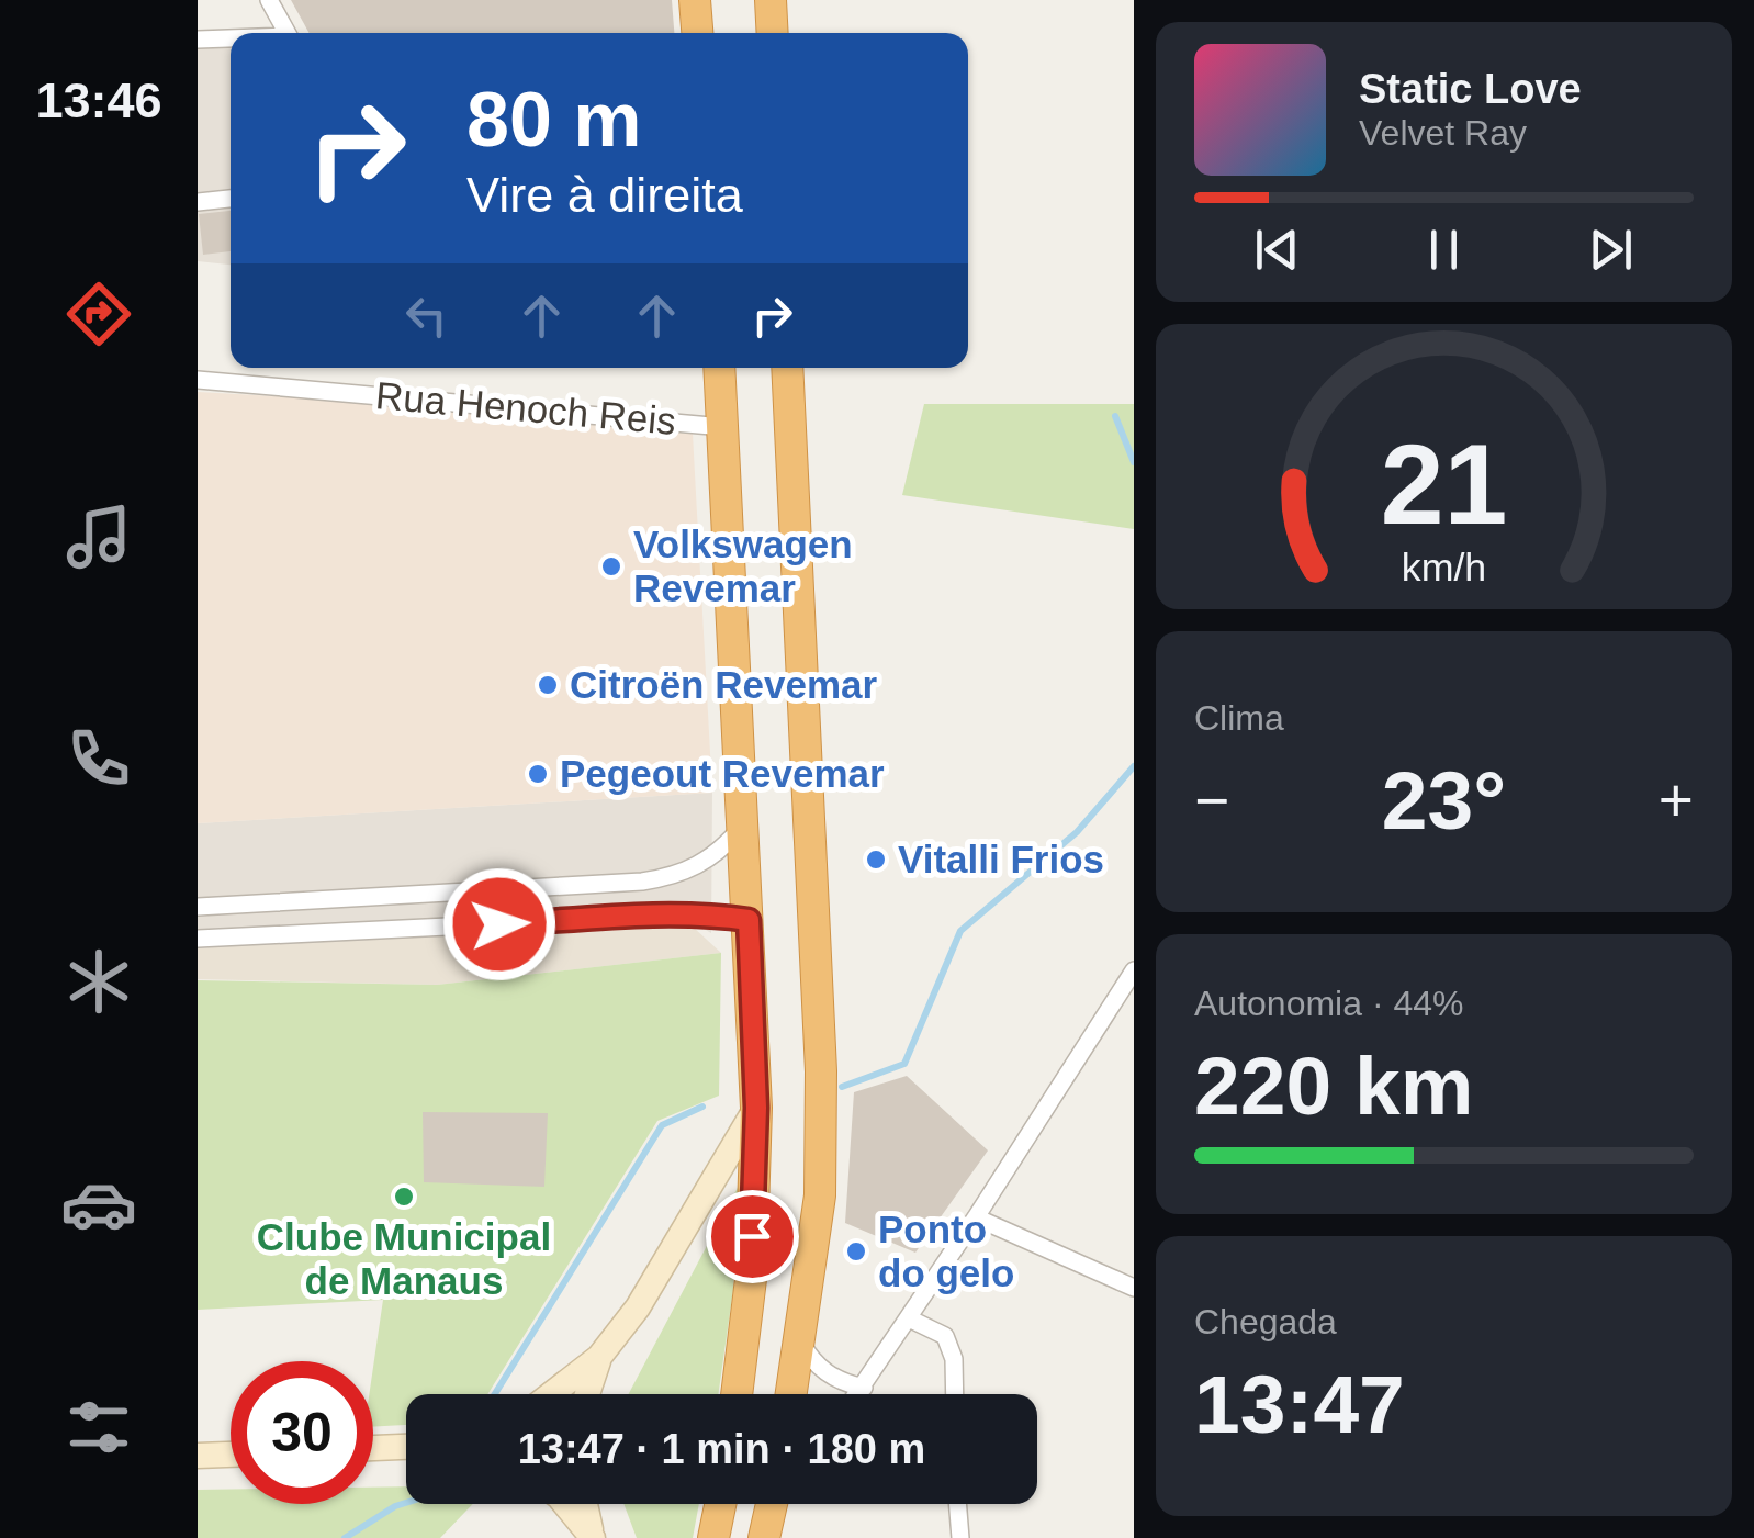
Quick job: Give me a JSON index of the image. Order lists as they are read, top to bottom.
{
  "streets": {
    "street": ["Rua Henoch Reis"]
  },
  "places": [
    "Volkswagen Revemar",
    "Citroën Revemar",
    "Pegeout Revemar",
    "Vitalli Frios",
    "Clube Municipal de Manaus",
    "Ponto do gelo"
  ],
  "page": {
    "tabs": "13:46",
    "turn": ["80 m", "Vire à direita"],
    "song": ["Static Love", "Velvet Ray"],
    "tile": [
      "Clima",
      ["Autonomia · 44%", "220 km"],
      ["Chegada", "13:47"]
    ],
    "heat": ["−", "23°", "+"],
    "limit": "30",
    "trip": "13:47 · 1 min · 180 m",
    "gauge": ["21", "km/h"]
  }
}
